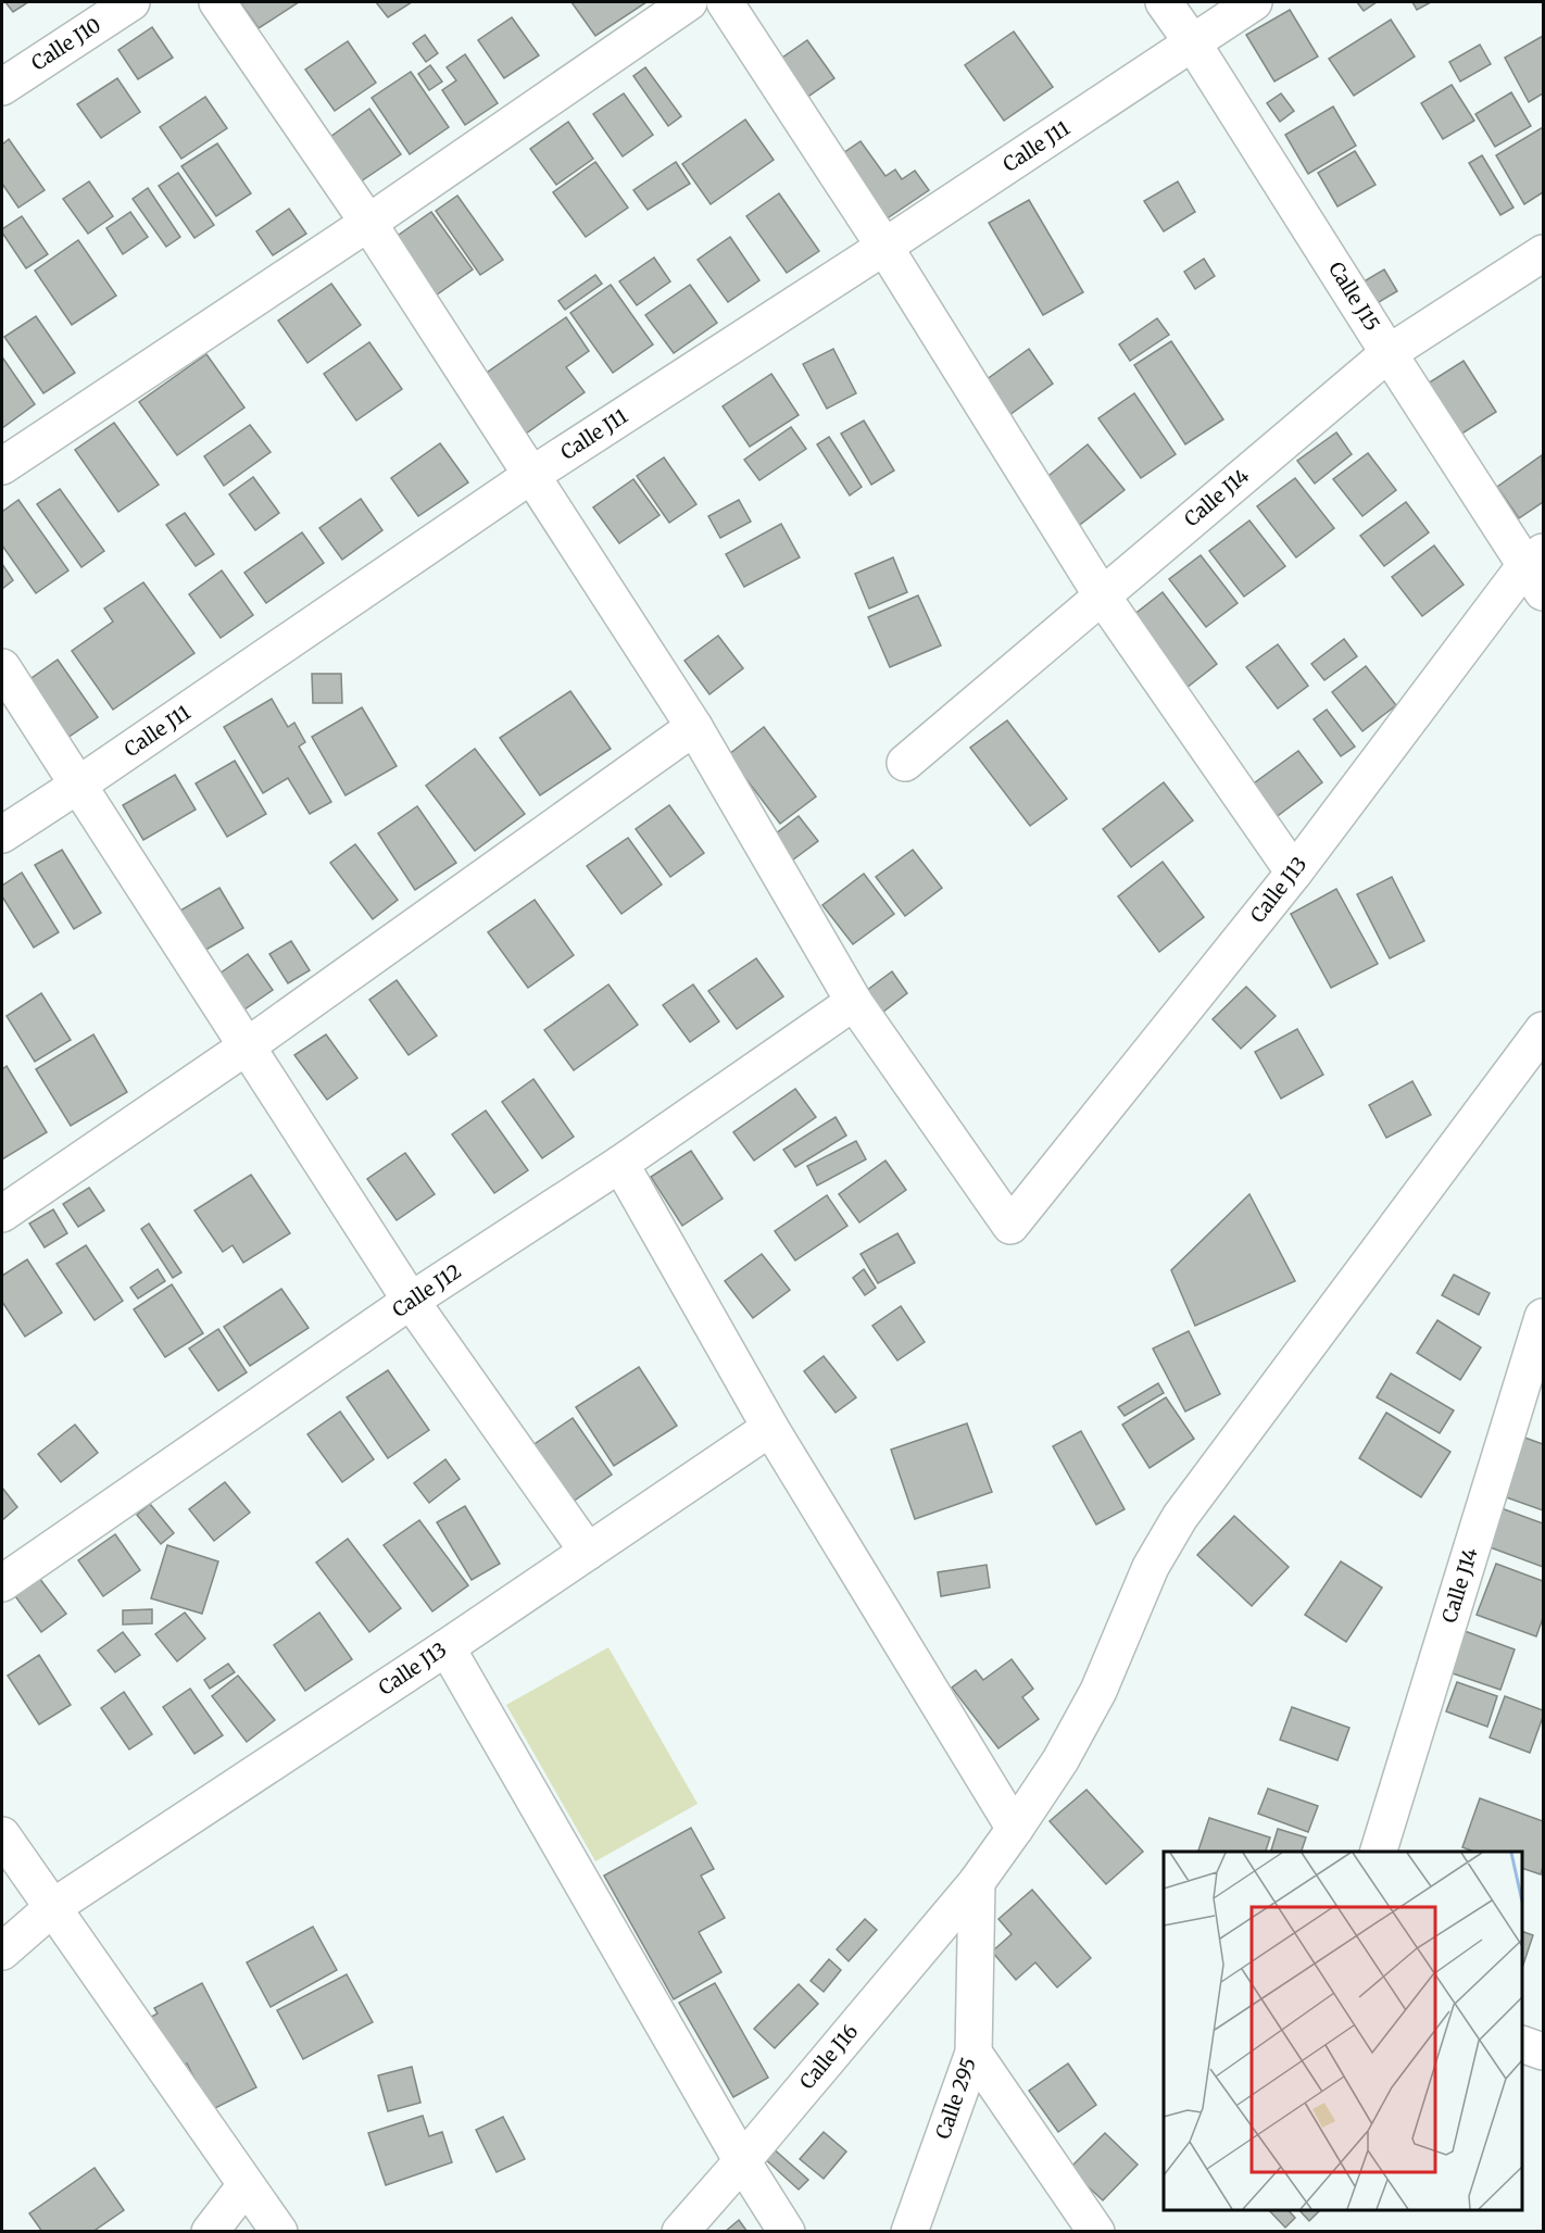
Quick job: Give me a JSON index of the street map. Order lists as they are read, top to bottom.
{
  "streets": {
    "street": [
      "Calle J10",
      "Calle J11",
      "Calle J15",
      "Calle J14",
      "Calle J13",
      "Calle J12",
      "Calle J16",
      "Calle 295"
    ]
  },
  "crossings": [
    ["Calle J11", "Calle J15"],
    ["Calle J15", "Calle J14"],
    ["Calle J15", "Calle J13"],
    ["Calle J13", "Calle J12"],
    ["Calle J16", "Calle 295"]
  ]
}
